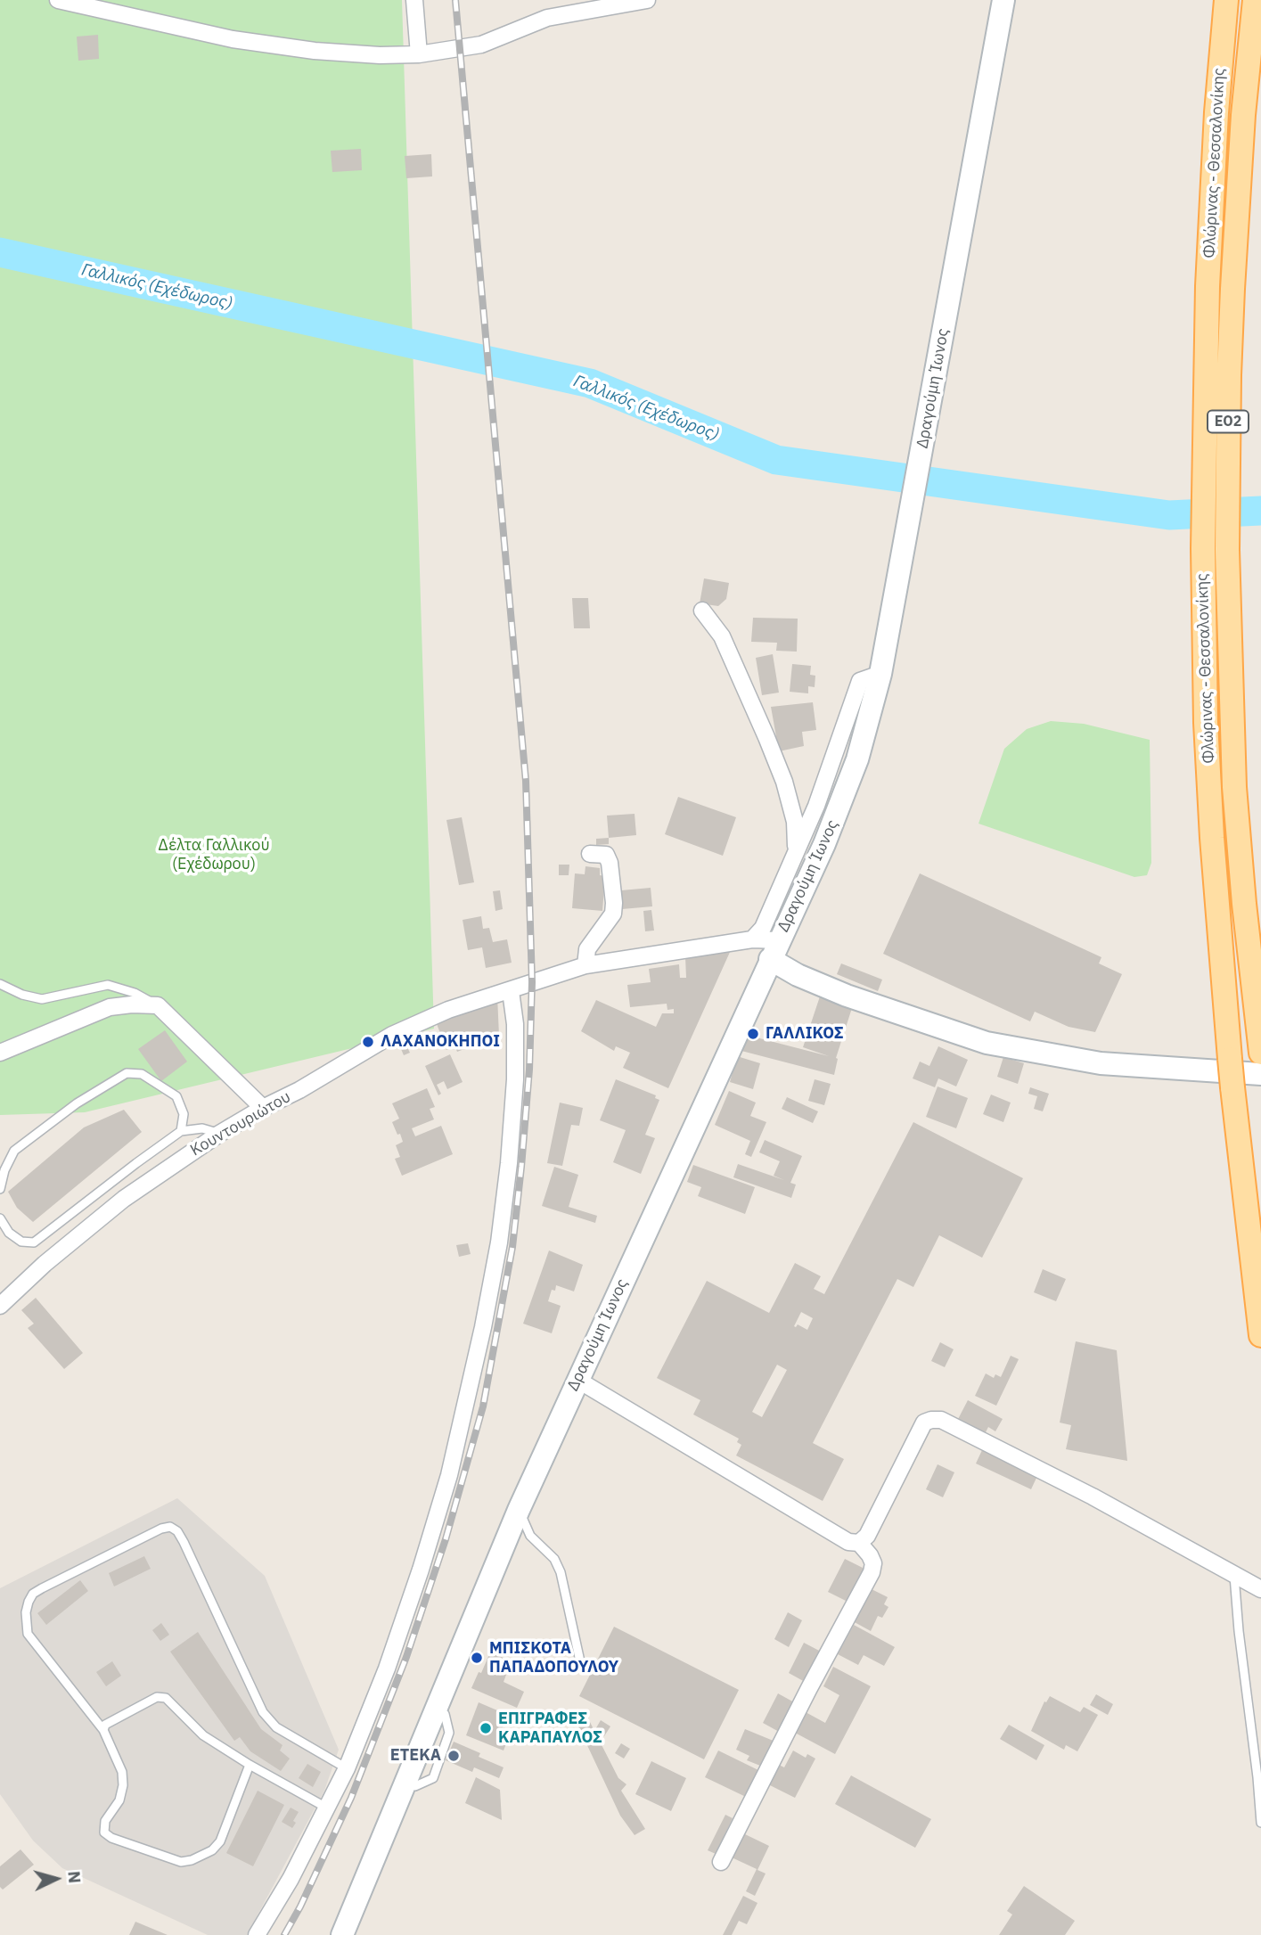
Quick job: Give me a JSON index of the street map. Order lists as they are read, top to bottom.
{
  "streets": {
    "main road": ["Φλώρινας - Θεσσαλονίκης", "Δραγούμη Ίωνος", "ΕΟ2"],
    "street": ["Κουντουριώτου"]
  },
  "crossings": [
    ["Δραγούμη Ίωνος", "Κουντουριώτου"]
  ],
  "water": ["Γαλλικός (Εχέδωρος)"],
  "parks": ["Δέλτα Γαλλικού (Εχέδωρου)"],
  "places": [
    "ΓΑΛΛΙΚΟΣ",
    "ΛΑΧΑΝΟΚΗΠΟΙ",
    "ΜΠΙΣΚΟΤΑ ΠΑΠΑΔΟΠΟΥΛΟΥ",
    "ΕΠΙΓΡΑΦΕΣ ΚΑΡΑΠΑΥΛΟΣ",
    "ΕΤΕΚΑ"
  ],
  "north": "right"
}
